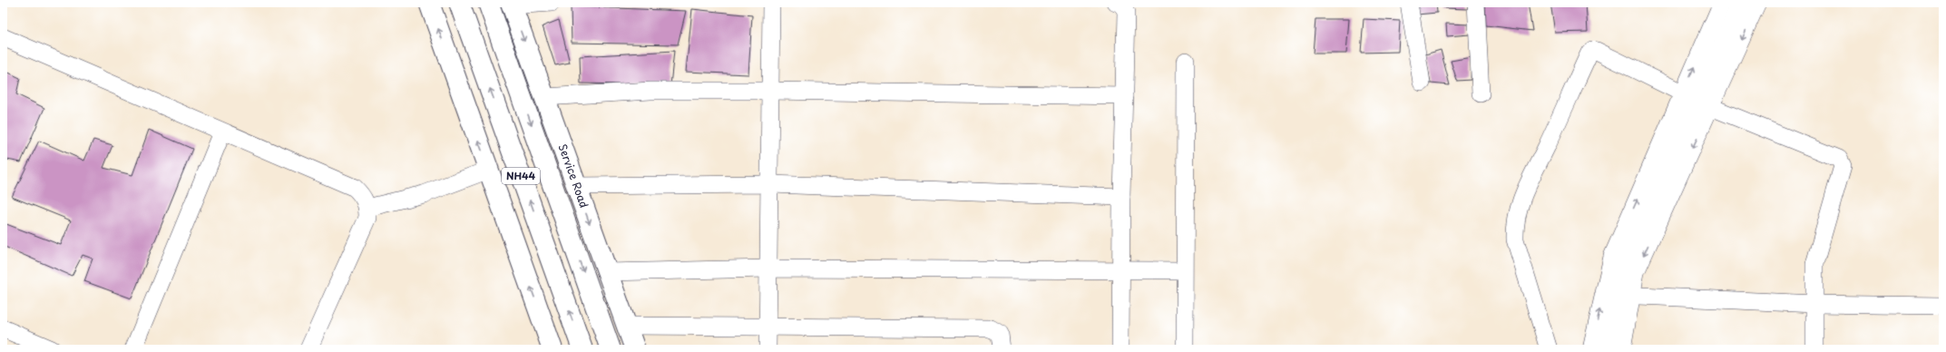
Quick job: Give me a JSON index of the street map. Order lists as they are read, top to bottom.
{
  "streets": {
    "main road": ["NH44", "Service Road"]
  }
}
